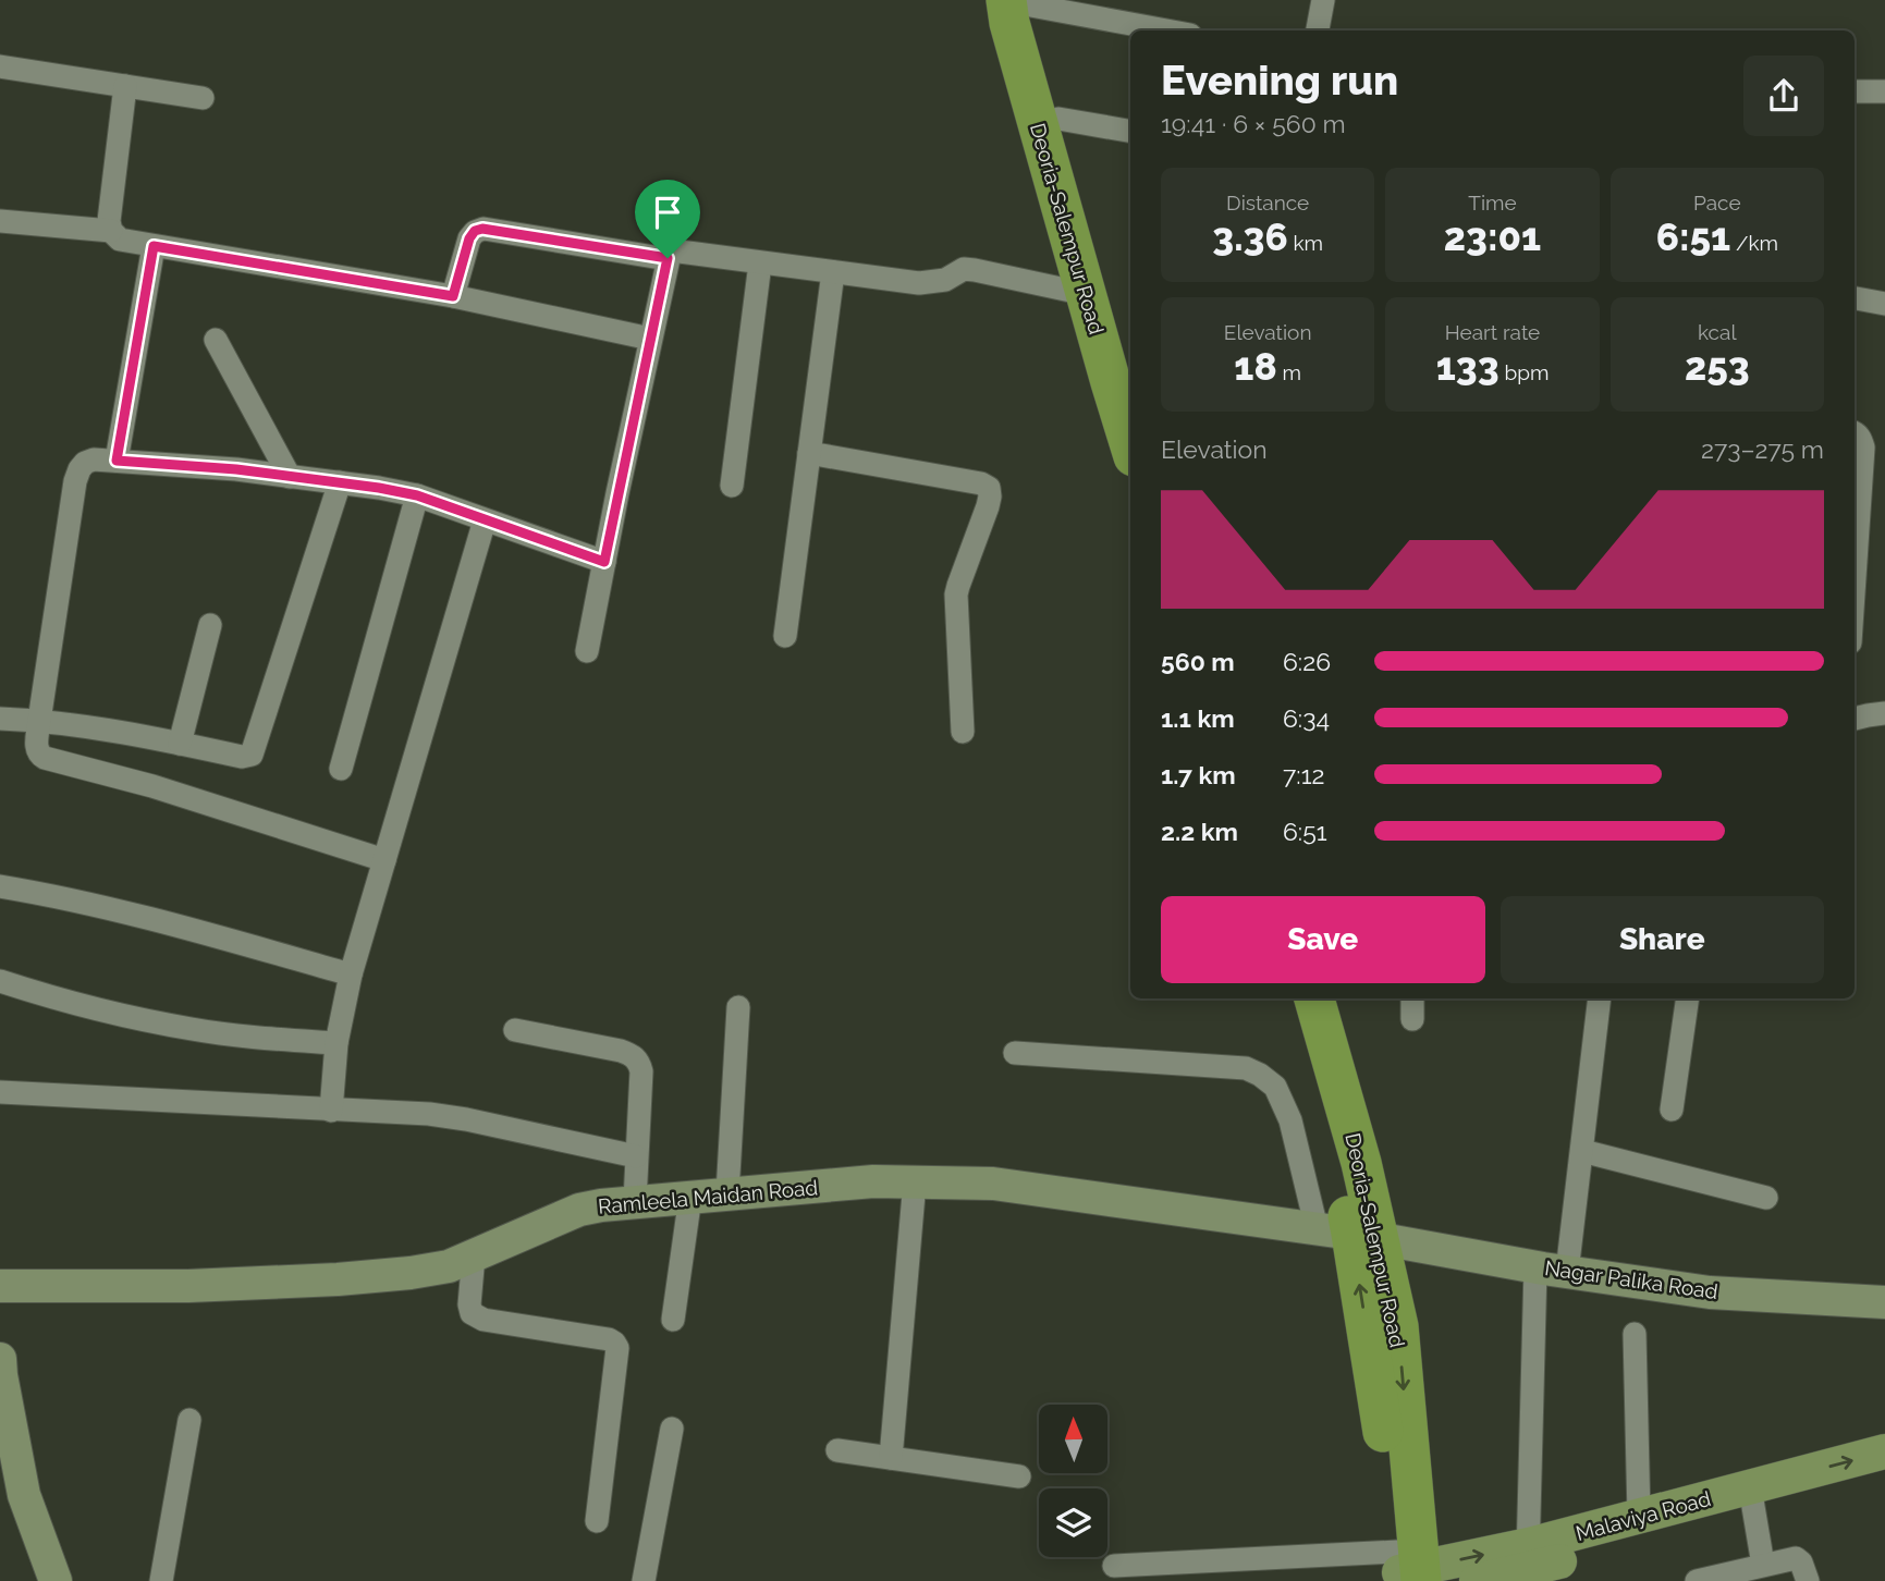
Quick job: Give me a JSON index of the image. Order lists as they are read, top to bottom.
{
  "streets": {
    "highway": ["Deoria-Salempur Road"],
    "main road": ["Malaviya Road"],
    "street": ["Ramleela Maidan Road", "Nagar Palika Road"]
  },
  "crossings": [
    ["Deoria-Salempur Road", "Ramleela Maidan Road"],
    ["Deoria-Salempur Road", "Nagar Palika Road"],
    ["Deoria-Salempur Road", "Malaviya Road"],
    ["Ramleela Maidan Road", "Nagar Palika Road"]
  ],
  "north": "top",
  "page": {
    "heading": ["Evening run", "19:41 · 6 × 560 m"],
    "stats": [
      ["Distance", "3.36 km"],
      ["Time", "23:01"],
      ["Pace", "6:51 /km"],
      ["Elevation", "18 m"],
      ["Heart rate", "133 bpm"],
      ["kcal", "253"]
    ],
    "chart": ["Elevation", "273–275 m"],
    "list": [
      {
        "name": "560 m",
        "note": "6:26"
      },
      {
        "name": "1.1 km",
        "note": "6:34"
      },
      {
        "name": "1.7 km",
        "note": "7:12"
      },
      {
        "name": "2.2 km",
        "note": "6:51"
      }
    ],
    "buttons": ["Save", "Share"]
  }
}
